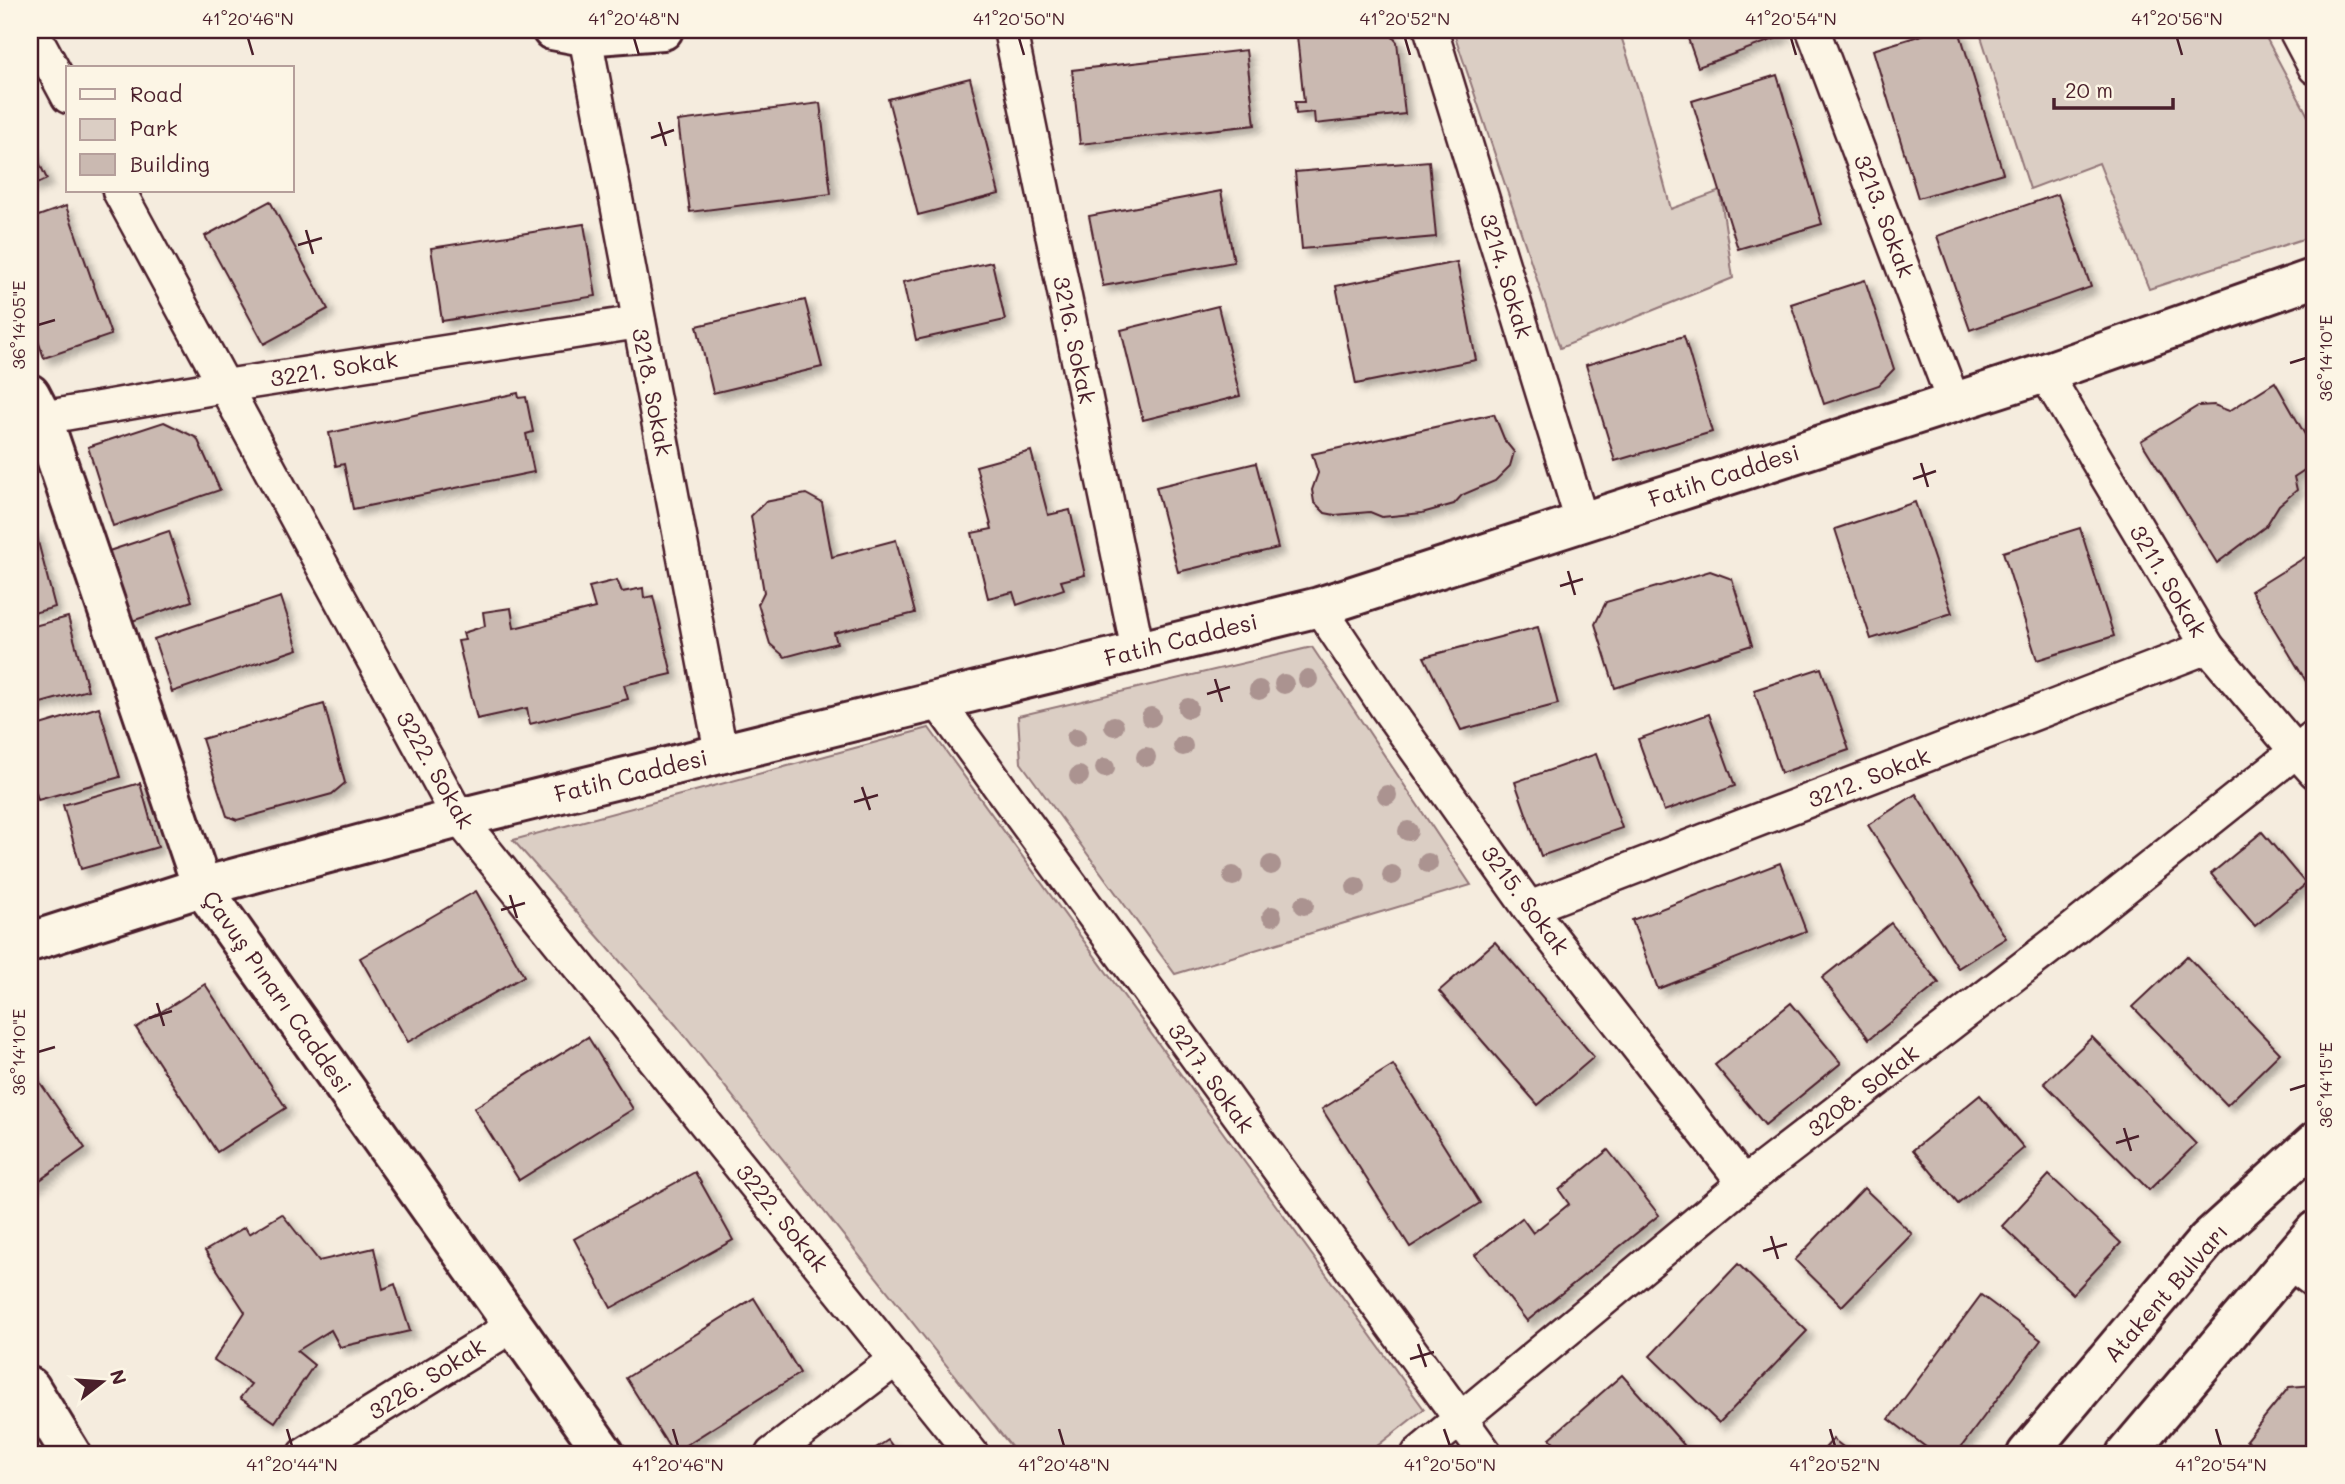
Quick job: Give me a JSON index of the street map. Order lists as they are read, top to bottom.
{
  "streets": {
    "street": [
      "3213. Sokak",
      "3214. Sokak",
      "3216. Sokak",
      "3221. Sokak",
      "3218. Sokak",
      "Fatih Caddesi",
      "3211. Sokak",
      "3222. Sokak",
      "3212. Sokak",
      "3215. Sokak",
      "Çavuş Pınarı Caddesi",
      "3217. Sokak",
      "3208. Sokak",
      "Atakent Bulvarı",
      "3226. Sokak"
    ]
  },
  "crossings": [
    ["3213. Sokak", "Fatih Caddesi"],
    ["3214. Sokak", "Fatih Caddesi"],
    ["3216. Sokak", "Fatih Caddesi"],
    ["3221. Sokak", "3218. Sokak"],
    ["3221. Sokak", "3222. Sokak"],
    ["3221. Sokak", "Çavuş Pınarı Caddesi"],
    ["3218. Sokak", "Fatih Caddesi"],
    ["Fatih Caddesi", "3211. Sokak"],
    ["Fatih Caddesi", "3222. Sokak"],
    ["Fatih Caddesi", "3215. Sokak"],
    ["Fatih Caddesi", "Çavuş Pınarı Caddesi"],
    ["Fatih Caddesi", "3217. Sokak"],
    ["3211. Sokak", "3212. Sokak"],
    ["3211. Sokak", "3208. Sokak"],
    ["3212. Sokak", "3215. Sokak"],
    ["3215. Sokak", "3208. Sokak"],
    ["Çavuş Pınarı Caddesi", "3226. Sokak"],
    ["3217. Sokak", "3208. Sokak"]
  ],
  "legend": ["Road", "Park", "Building"],
  "scale_bar": "20 m",
  "north": "right",
  "coordinates": [
    "41°20'46\"N",
    "41°20'48\"N",
    "41°20'50\"N",
    "41°20'52\"N",
    "41°20'54\"N",
    "41°20'56\"N",
    "36°14'05\"E",
    "36°14'10\"E",
    "36°14'15\"E",
    "41°20'44\"N"
  ]
}
